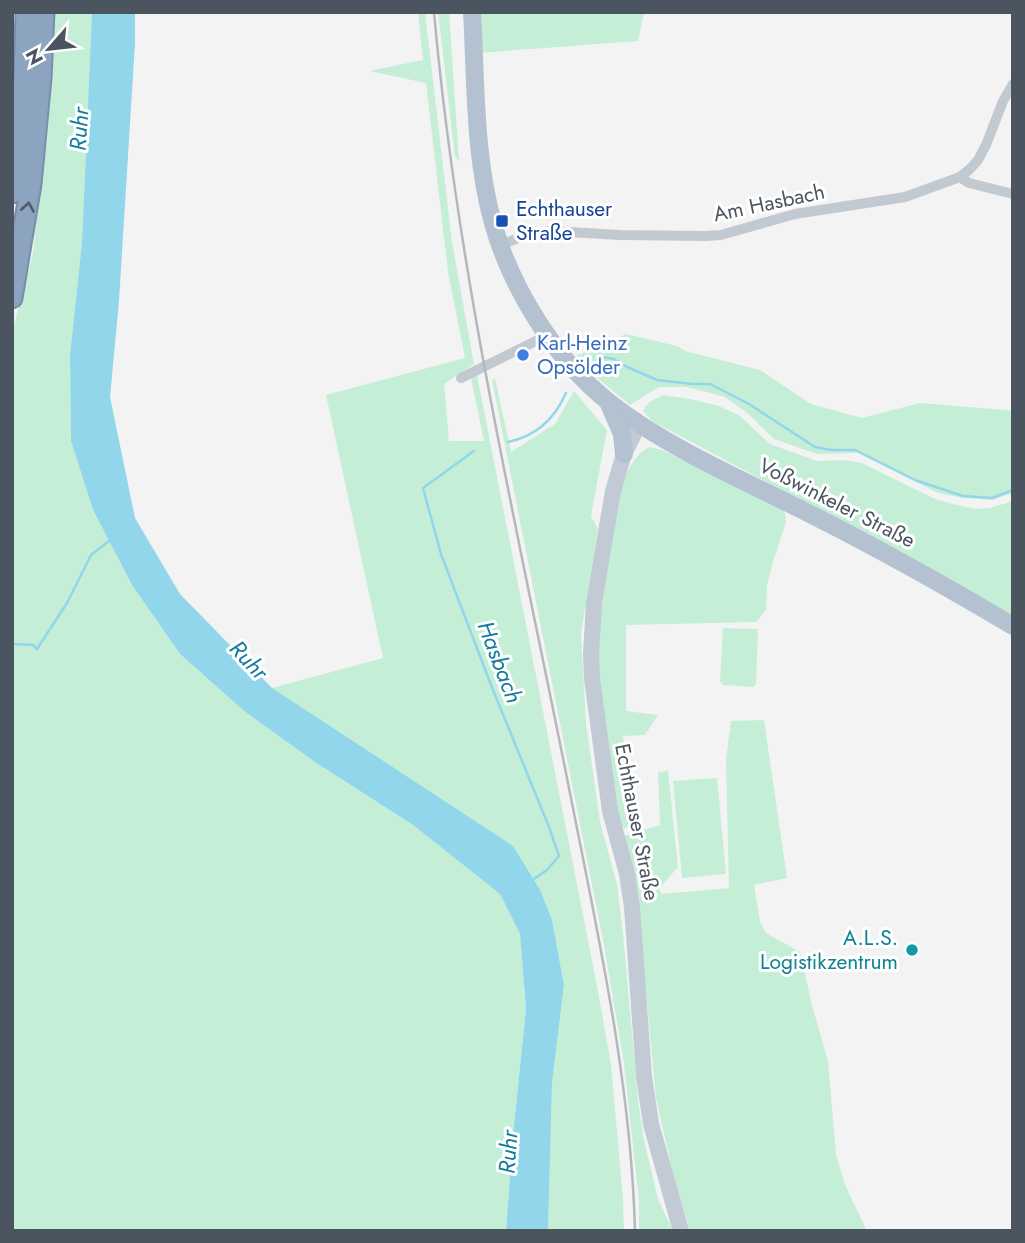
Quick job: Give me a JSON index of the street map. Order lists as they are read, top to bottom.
{
  "streets": {
    "main road": ["Voßwinkeler Straße", "Echthauser Straße"],
    "street": ["Am Hasbach"]
  },
  "crossings": [
    ["Am Hasbach", "Voßwinkeler Straße"],
    ["Voßwinkeler Straße", "Echthauser Straße"]
  ],
  "water": ["Ruhr", "Hasbach"],
  "places": {
    "transit": ["Echthauser Straße"],
    "other": ["Karl-Heinz Opsölder", "A.L.S. Logistikzentrum"]
  },
  "north": "bottom left"
}
